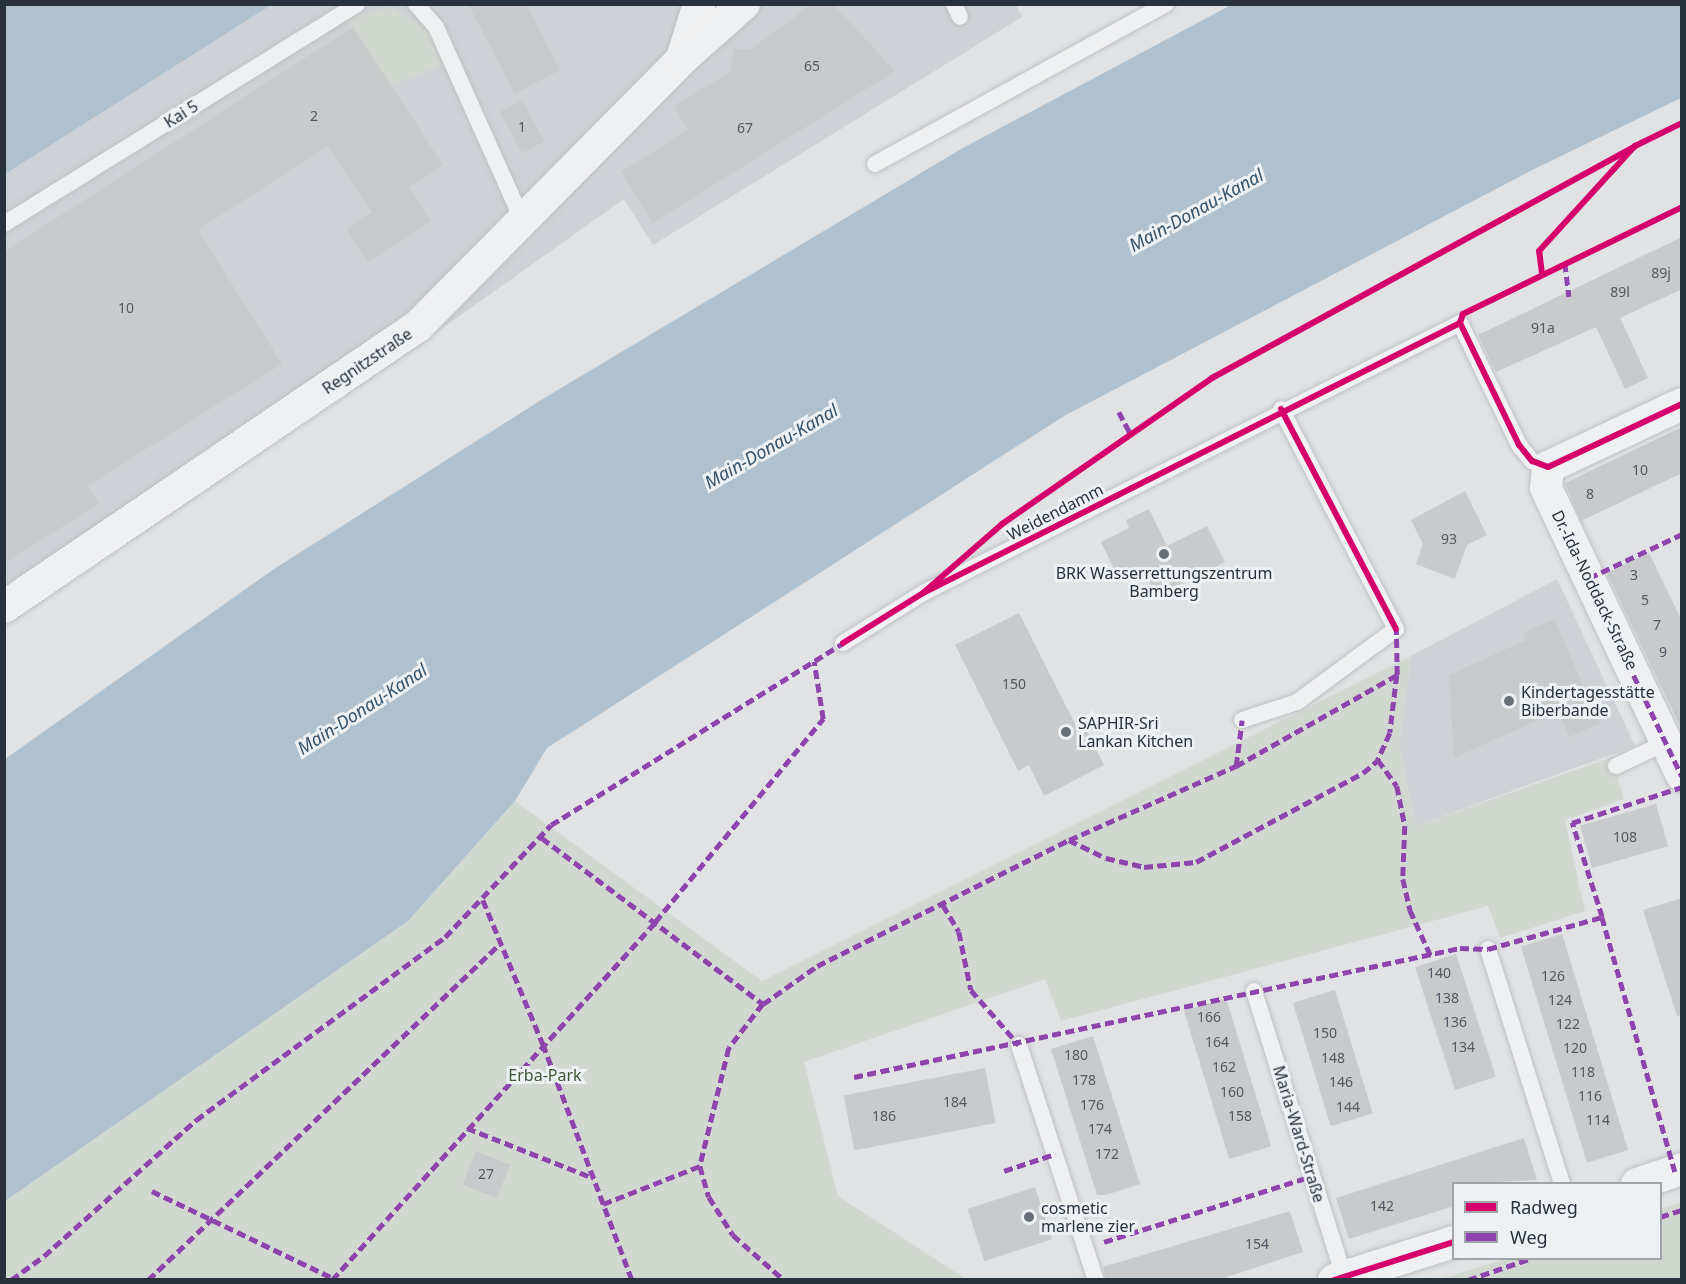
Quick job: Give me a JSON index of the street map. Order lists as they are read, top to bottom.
{
  "streets": {
    "street": ["Regnitzstraße", "Dr.-Ida-Noddack-Straße", "Maria-Ward-Straße"],
    "lane": ["Kai 5", "Weidendamm"]
  },
  "crossings": [
    ["Weidendamm", "Dr.-Ida-Noddack-Straße"]
  ],
  "water": ["Main-Donau-Kanal"],
  "parks": ["Erba-Park"],
  "places": [
    "BRK Wasserrettungszentrum Bamberg",
    "Kindertagesstätte Biberbande",
    "SAPHIR-Sri Lankan Kitchen",
    "cosmetic marlene zier"
  ],
  "house_numbers": [
    "65",
    "2",
    "1",
    "67",
    "89j",
    "89l",
    "10",
    "91a",
    "10",
    "8",
    "93",
    "3",
    "5",
    "7",
    "9",
    "150",
    "108",
    "140",
    "126",
    "138",
    "124",
    "166",
    "136",
    "122",
    "150",
    "164",
    "134",
    "120",
    "180",
    "148",
    "162",
    "118",
    "178",
    "146",
    "160",
    "116",
    "184",
    "176",
    "144",
    "186",
    "158",
    "114",
    "174",
    "172",
    "27",
    "142",
    "154"
  ],
  "legend": ["Radweg", "Weg"]
}
